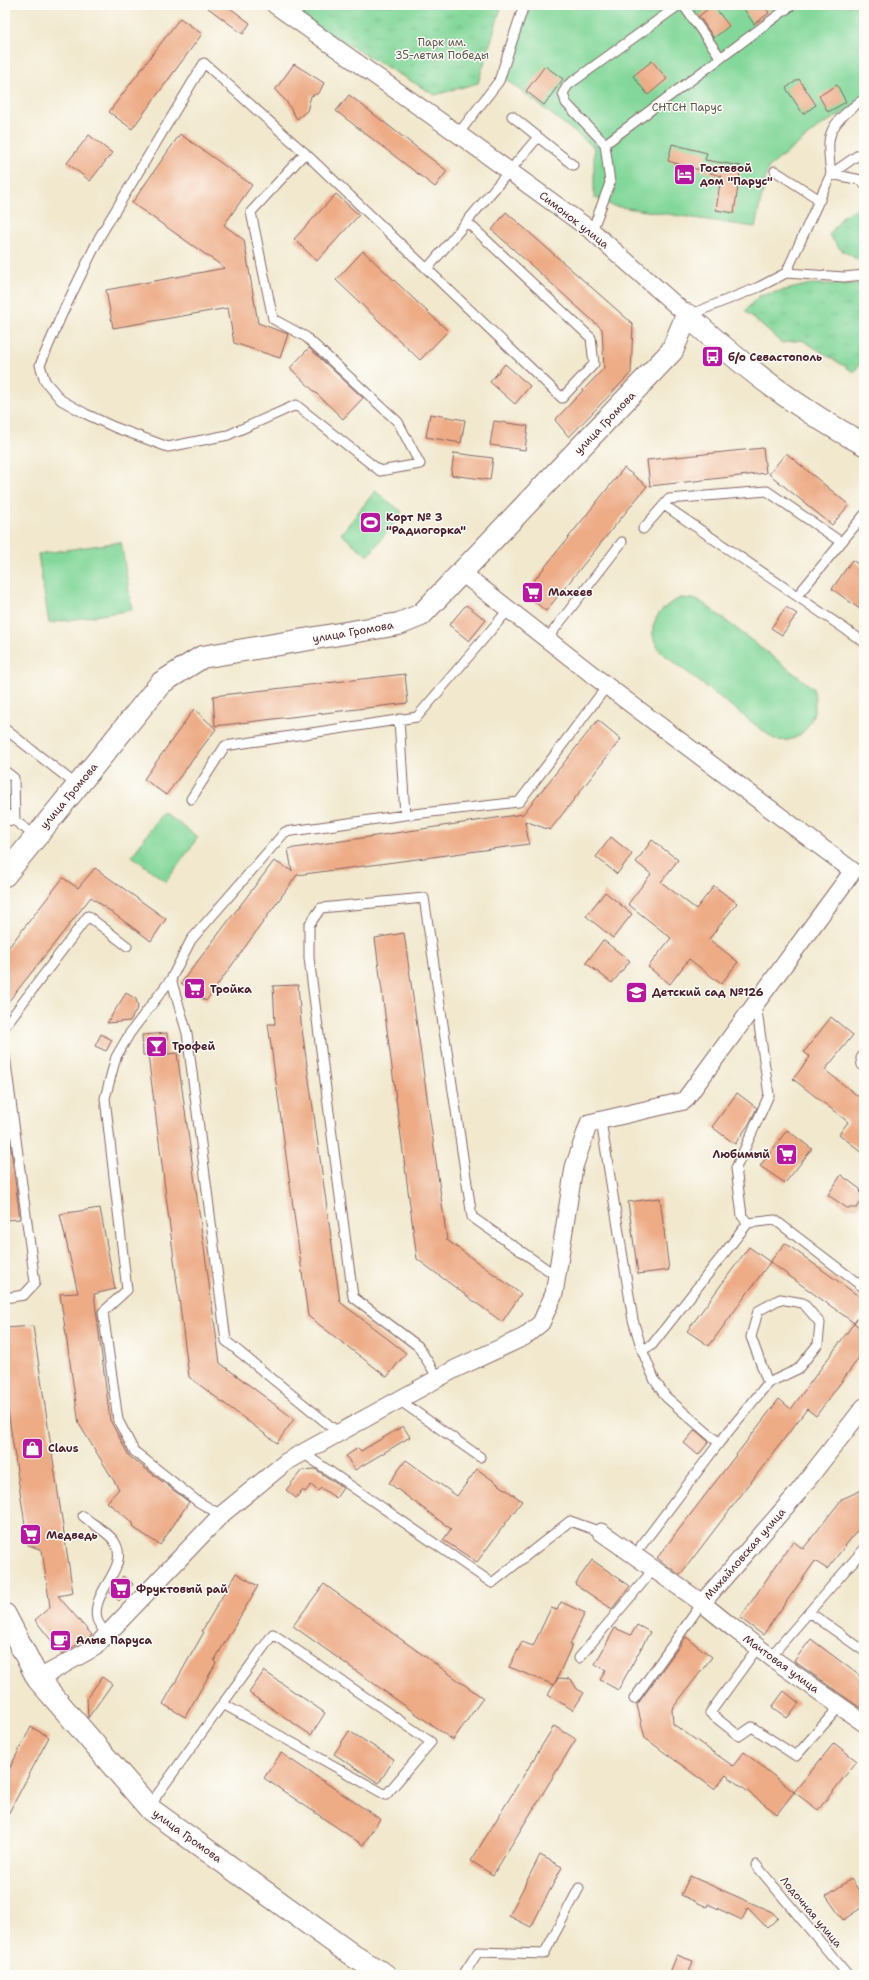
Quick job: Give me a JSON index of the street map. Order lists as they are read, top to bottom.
{
  "streets": {
    "street": [
      "Симонок улица",
      "улица Громова",
      "Михайловская улица",
      "Мачтовая улица"
    ],
    "lane": ["Лодочная улица"]
  },
  "crossings": [
    ["Симонок улица", "улица Громова"],
    ["Михайловская улица", "Мачтовая улица"]
  ],
  "parks": ["Парк им. 35-летия Победы", "СНТСН Парус"],
  "places": {
    "hotel": ["Гостевой дом \"Парус\""],
    "bus stop": ["б/о Севастополь"],
    "sports": ["Корт № 3 \"Радиогорка\""],
    "supermarket": [
      "Махеев",
      "Тройка",
      "Любимый",
      "Медведь",
      "Фруктовый рай"
    ],
    "school or university": ["Детский сад №126"],
    "bar": ["Трофей"],
    "shop": ["Claus"],
    "cafe": ["Алые Паруса"]
  }
}
